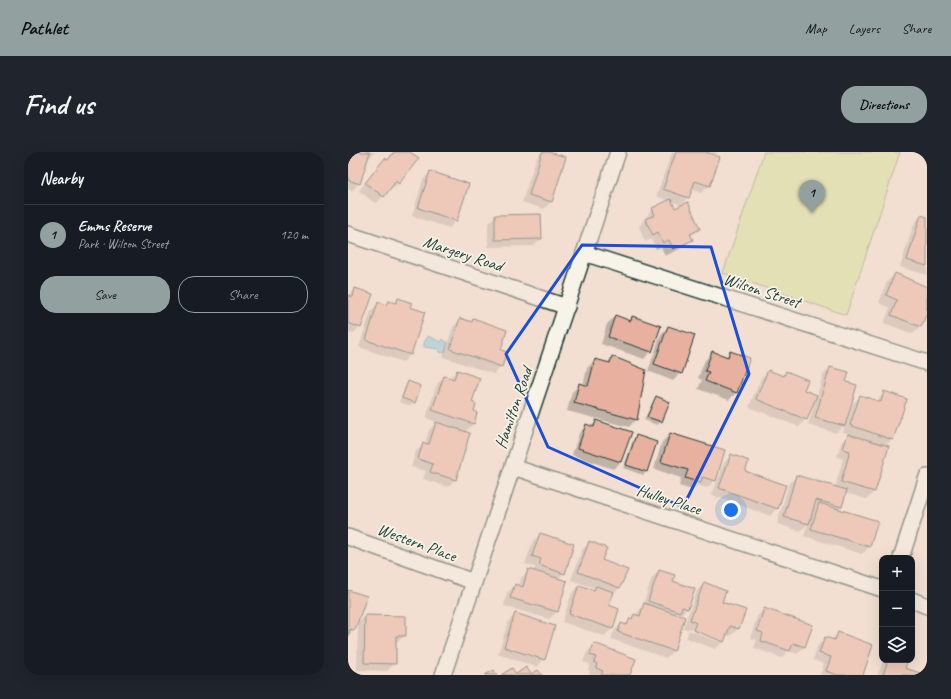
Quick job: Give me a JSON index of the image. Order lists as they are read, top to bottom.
{
  "streets": {
    "street": [
      "Margery Road",
      "Wilson Street",
      "Hamilton Road",
      "Hulley Place",
      "Western Place"
    ]
  },
  "crossings": [
    ["Margery Road", "Hamilton Road"],
    ["Wilson Street", "Hamilton Road"],
    ["Hamilton Road", "Hulley Place"],
    ["Hamilton Road", "Western Place"]
  ],
  "page": {
    "header": "Pathlet",
    "nav": ["Map", "Layers", "Share"],
    "buttons": [
      "Directions",
      ["Save", "Share"]
    ],
    "title": "Find us",
    "heading": "Nearby",
    "pins": "1",
    "list": [
      {
        "mark": "1",
        "name": "Emms Reserve",
        "note": "Park · Wilson Street",
        "value": "120 m"
      }
    ],
    "map_buttons": ["+", "−"]
  }
}
